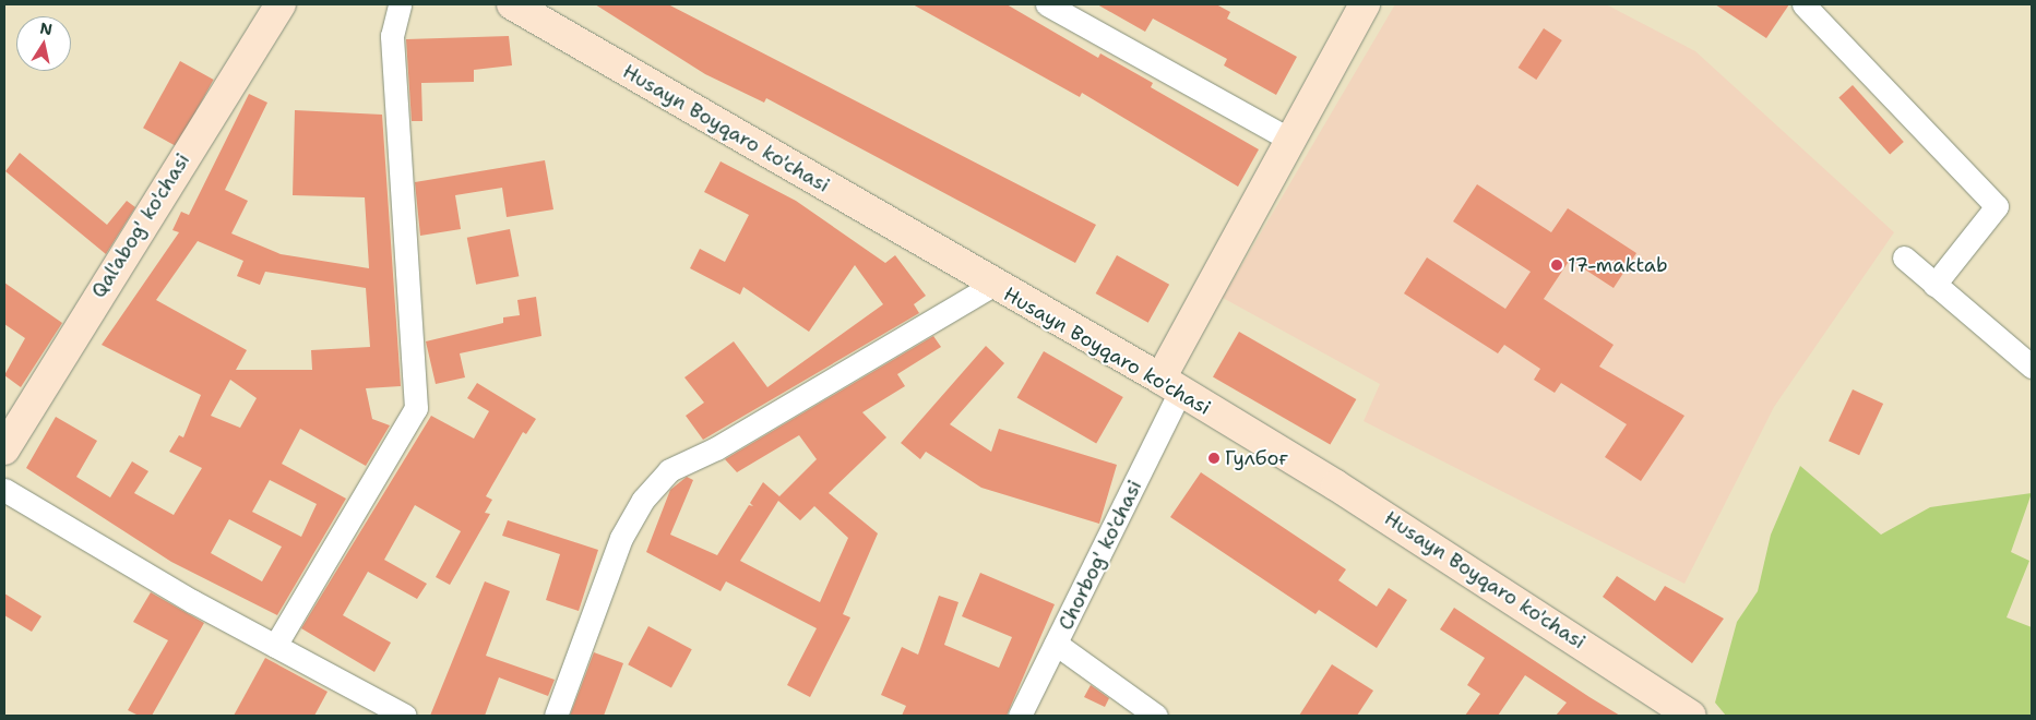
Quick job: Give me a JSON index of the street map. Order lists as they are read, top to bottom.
{
  "streets": {
    "main road": ["Husayn Boyqaro ko'chasi", "Qal'abog' ko'chasi"],
    "street": ["Сhorbog' ko'chasi"]
  },
  "crossings": [
    ["Husayn Boyqaro ko'chasi", "Сhorbog' ko'chasi"]
  ],
  "places": ["17-maktab", "Гулбоғ"],
  "north": "top"
}
